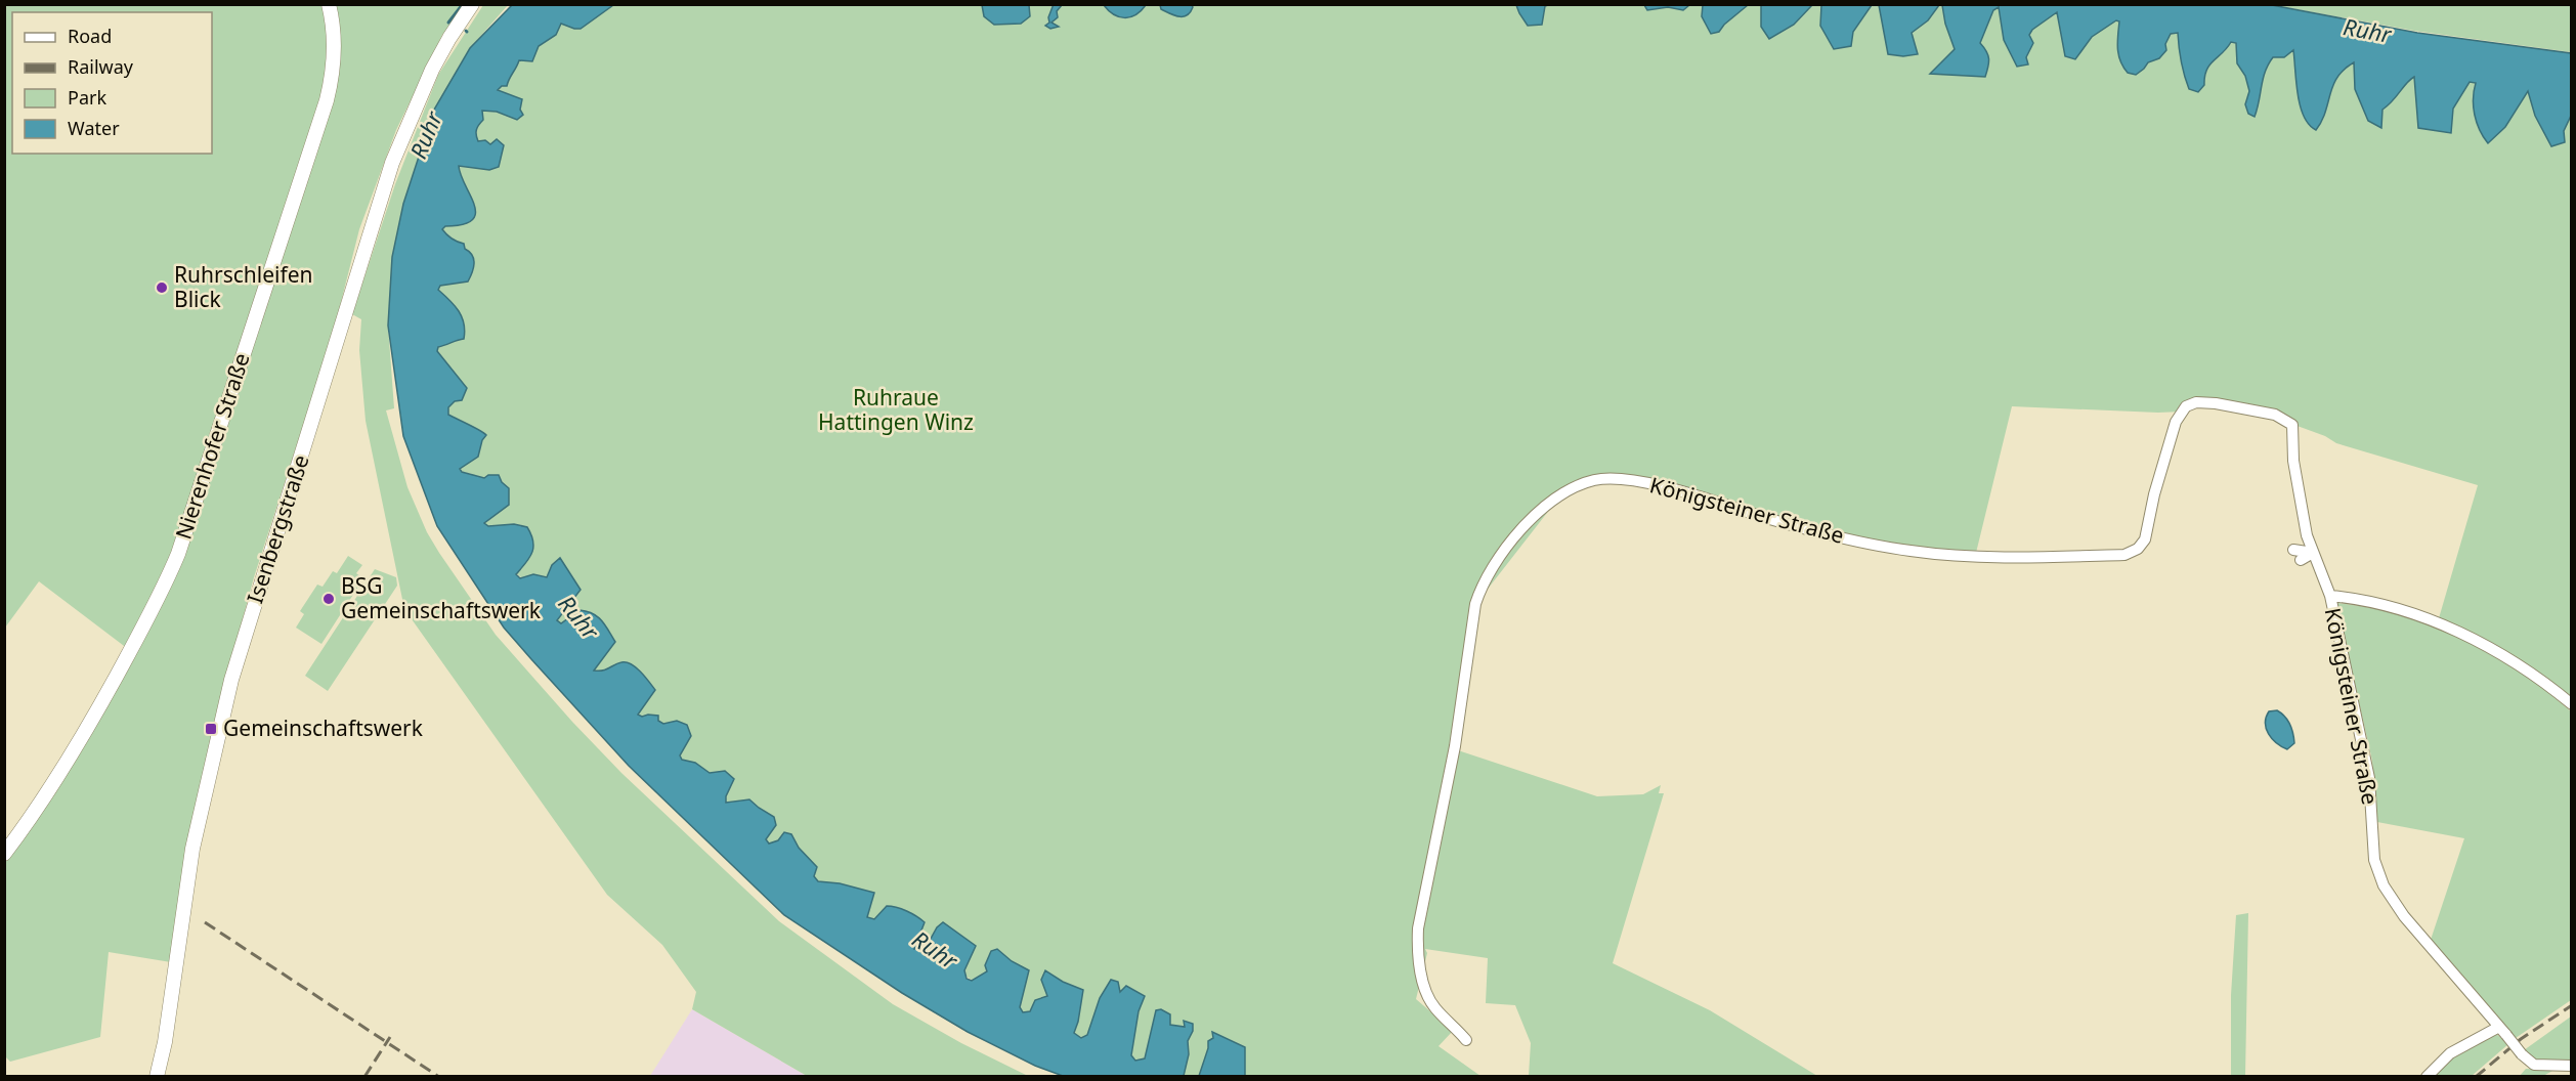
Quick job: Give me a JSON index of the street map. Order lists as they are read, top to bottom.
{
  "streets": {
    "main road": ["Nierenhofer Straße", "Isenbergstraße"],
    "street": ["Königsteiner Straße"]
  },
  "water": ["Ruhr"],
  "parks": ["Ruhraue Hattingen Winz"],
  "places": {
    "other": ["Ruhrschleifen Blick", "BSG Gemeinschaftswerk"],
    "transit": ["Gemeinschaftswerk"]
  },
  "legend": [
    "Road",
    "Railway",
    "Park",
    "Water"
  ]
}
